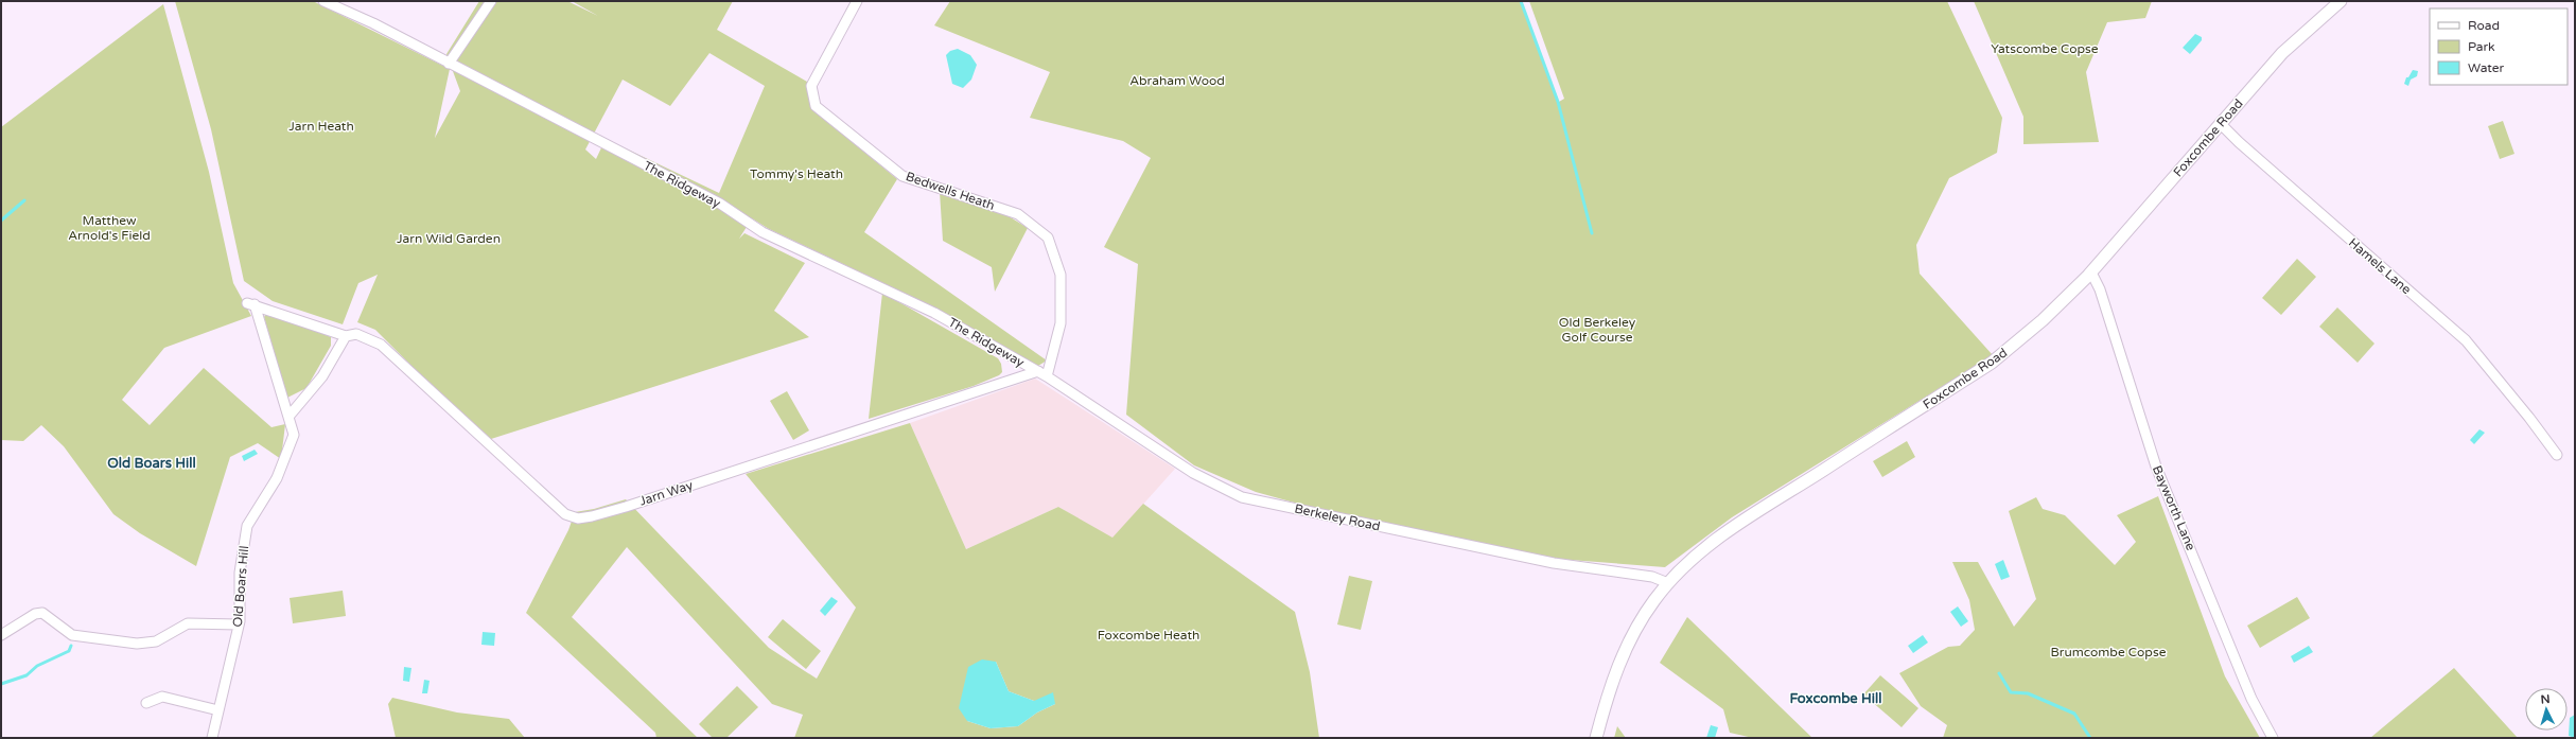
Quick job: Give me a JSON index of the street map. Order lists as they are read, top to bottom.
{
  "streets": {
    "street": [
      "Foxcombe Road",
      "The Ridgeway",
      "Bedwells Heath",
      "Hamels Lane",
      "Jarn Way",
      "Bayworth Lane",
      "Berkeley Road",
      "Old Boars Hill"
    ]
  },
  "crossings": [
    ["Foxcombe Road", "Hamels Lane"],
    ["Foxcombe Road", "Bayworth Lane"],
    ["Foxcombe Road", "Berkeley Road"],
    ["The Ridgeway", "Bedwells Heath"],
    ["The Ridgeway", "Jarn Way"],
    ["The Ridgeway", "Berkeley Road"],
    ["Bedwells Heath", "Jarn Way"],
    ["Bedwells Heath", "Berkeley Road"],
    ["Jarn Way", "Berkeley Road"],
    ["Jarn Way", "Old Boars Hill"]
  ],
  "districts": ["Old Boars Hill", "Foxcombe Hill"],
  "parks": [
    "Yatscombe Copse",
    "Abraham Wood",
    "Jarn Heath",
    "Tommy's Heath",
    "Matthew Arnold's Field",
    "Jarn Wild Garden",
    "Old Berkeley Golf Course",
    "Foxcombe Heath",
    "Brumcombe Copse"
  ],
  "legend": ["Road", "Park", "Water"],
  "north": "top"
}
